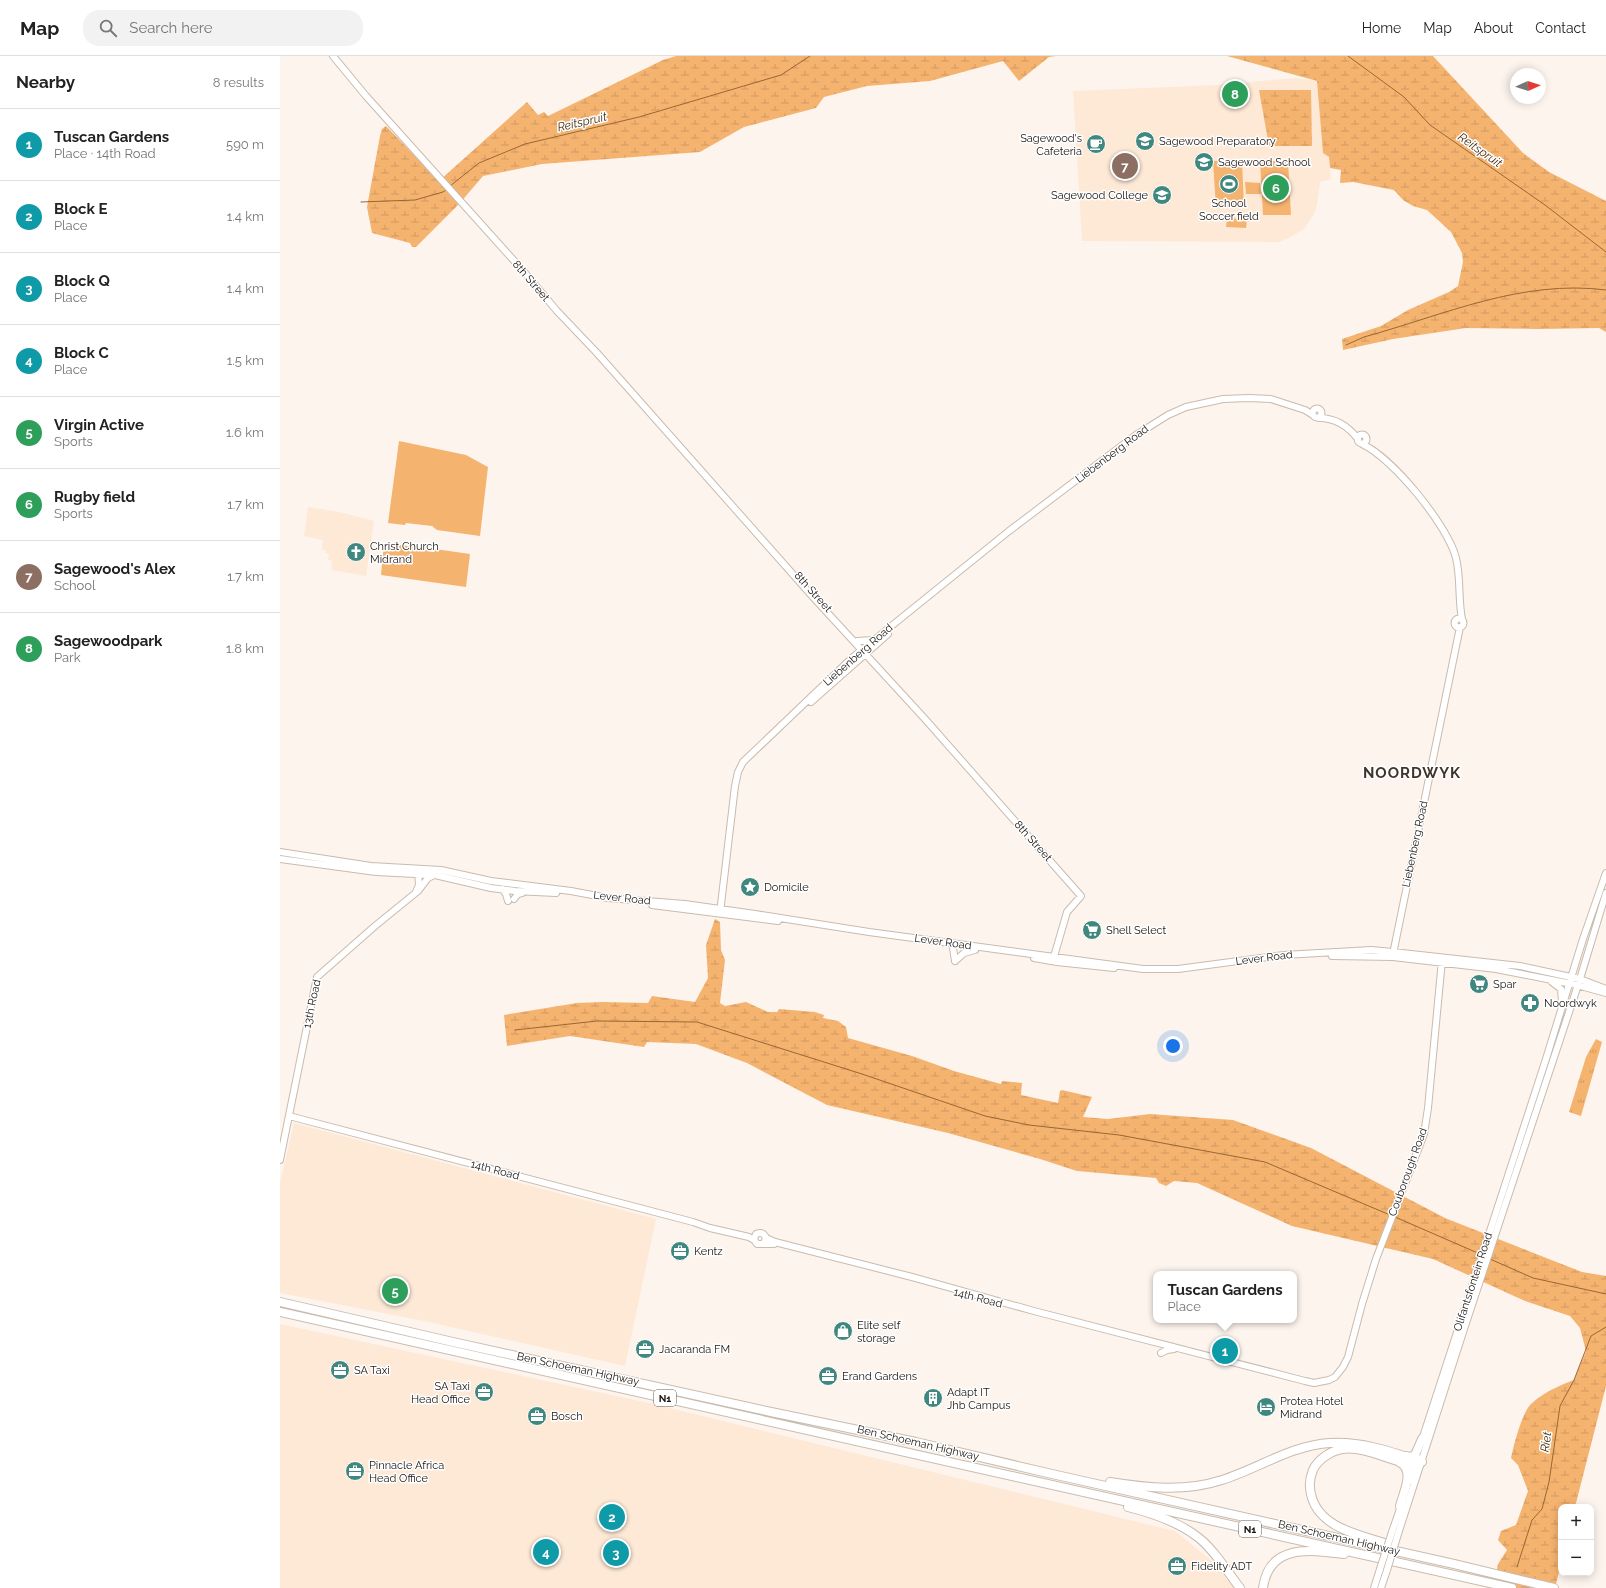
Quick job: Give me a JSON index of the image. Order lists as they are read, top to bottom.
{
  "streets": {
    "highway": ["Ben Schoeman Highway", "N1"],
    "street": [
      "8th Street",
      "Liebenberg Road",
      "Lever Road",
      "13th Road",
      "14th Road",
      "Couborough Road",
      "Olifantsfontein Road"
    ]
  },
  "crossings": [
    ["8th Street", "Liebenberg Road"],
    ["8th Street", "Lever Road"],
    ["Liebenberg Road", "Lever Road"],
    ["Lever Road", "13th Road"],
    ["Lever Road", "Couborough Road"],
    ["Lever Road", "Olifantsfontein Road"],
    ["13th Road", "14th Road"],
    ["14th Road", "Couborough Road"]
  ],
  "districts": ["NOORDWYK"],
  "water": ["Reitspruit", "Riet"],
  "places": {
    "school or university": ["Sagewood Preparatory", "Sagewood School", "Sagewood College"],
    "cafe": ["Sagewood's Cafeteria"],
    "sports": ["School Soccer field"],
    "church": ["Christ Church Midrand"],
    "place": ["Domicile"],
    "supermarket": ["Shell Select", "Spar"],
    "pharmacy": ["Noordwyk"],
    "office": [
      "Kentz",
      "Jacaranda FM",
      "SA Taxi",
      "Erand Gardens",
      "SA Taxi Head Office",
      "Bosch",
      "Pinnacle Africa Head Office",
      "Fidelity ADT"
    ],
    "shop": ["Elite self storage"],
    "building": ["Adapt IT Jhb Campus"],
    "hotel": ["Protea Hotel Midrand"]
  },
  "north": "right",
  "page": {
    "header": "Map",
    "search": "Search here",
    "nav": [
      "Home",
      "Map",
      "About",
      "Contact"
    ],
    "heading": ["Nearby", "8 results"],
    "pins": [
      "8",
      "7",
      "6",
      "5",
      "1",
      "2",
      "4",
      "3"
    ],
    "list": [
      {
        "mark": "1",
        "name": "Tuscan Gardens",
        "note": "Place · 14th Road",
        "value": "590 m"
      },
      {
        "mark": "2",
        "name": "Block E",
        "note": "Place",
        "value": "1.4 km"
      },
      {
        "mark": "3",
        "name": "Block Q",
        "note": "Place",
        "value": "1.4 km"
      },
      {
        "mark": "4",
        "name": "Block C",
        "note": "Place",
        "value": "1.5 km"
      },
      {
        "mark": "5",
        "name": "Virgin Active",
        "note": "Sports",
        "value": "1.6 km"
      },
      {
        "mark": "6",
        "name": "Rugby field",
        "note": "Sports",
        "value": "1.7 km"
      },
      {
        "mark": "7",
        "name": "Sagewood's Alex",
        "note": "School",
        "value": "1.7 km"
      },
      {
        "mark": "8",
        "name": "Sagewoodpark",
        "note": "Park",
        "value": "1.8 km"
      }
    ],
    "popup": ["Tuscan Gardens", "Place"],
    "map_buttons": ["+", "−"]
  }
}
